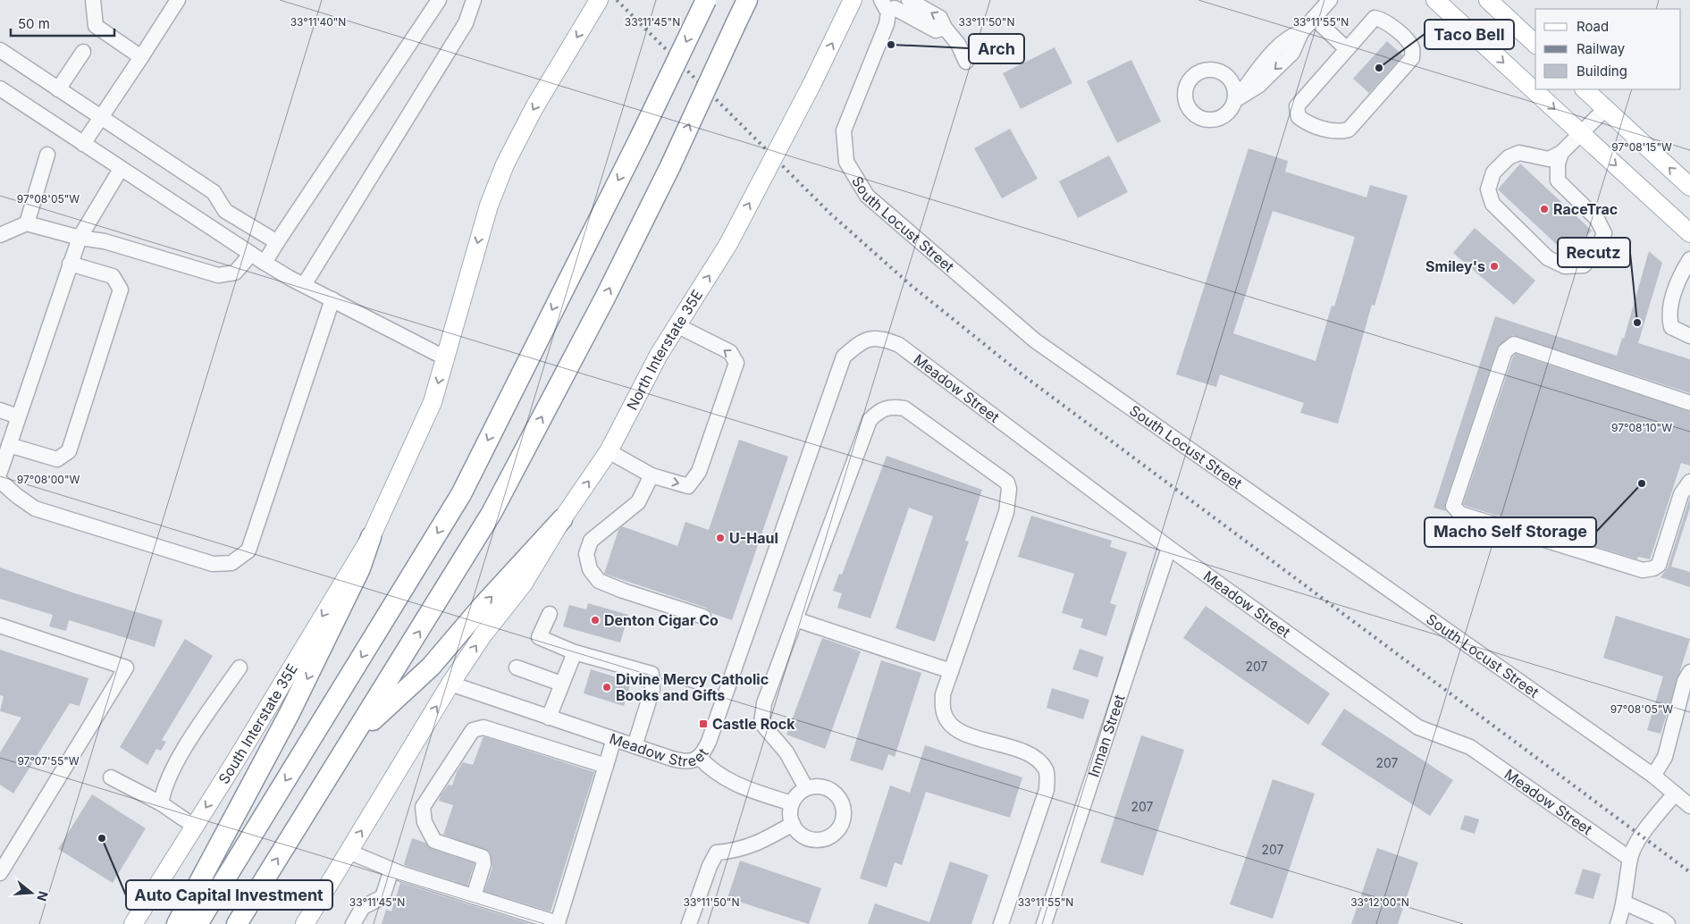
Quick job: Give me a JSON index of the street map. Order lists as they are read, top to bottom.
{
  "streets": {
    "main road": ["North Interstate 35E", "South Interstate 35E"],
    "street": ["South Locust Street", "Meadow Street", "Inman Street"]
  },
  "crossings": [
    ["North Interstate 35E", "Meadow Street"],
    ["Meadow Street", "Inman Street"]
  ],
  "one_way": ["North Interstate 35E"],
  "places": {
    "other": [
      "Arch",
      "Taco Bell",
      "RaceTrac",
      "Smiley's",
      "Recutz",
      "Macho Self Storage",
      "U-Haul",
      "Denton Cigar Co",
      "Divine Mercy Catholic Books and Gifts",
      "Auto Capital Investment"
    ],
    "transit": ["Castle Rock"]
  },
  "house_numbers": [
    "207",
    "207",
    "207",
    "207"
  ],
  "legend": ["Road", "Railway", "Building"],
  "scale_bar": "50 m",
  "north": "right",
  "coordinates": [
    "33°11'40\"N",
    "33°11'45\"N",
    "33°11'50\"N",
    "33°11'55\"N",
    "97°08'15\"W",
    "97°08'05\"W",
    "97°08'10\"W",
    "97°08'00\"W",
    "97°07'55\"W",
    "33°12'00\"N"
  ]
}
